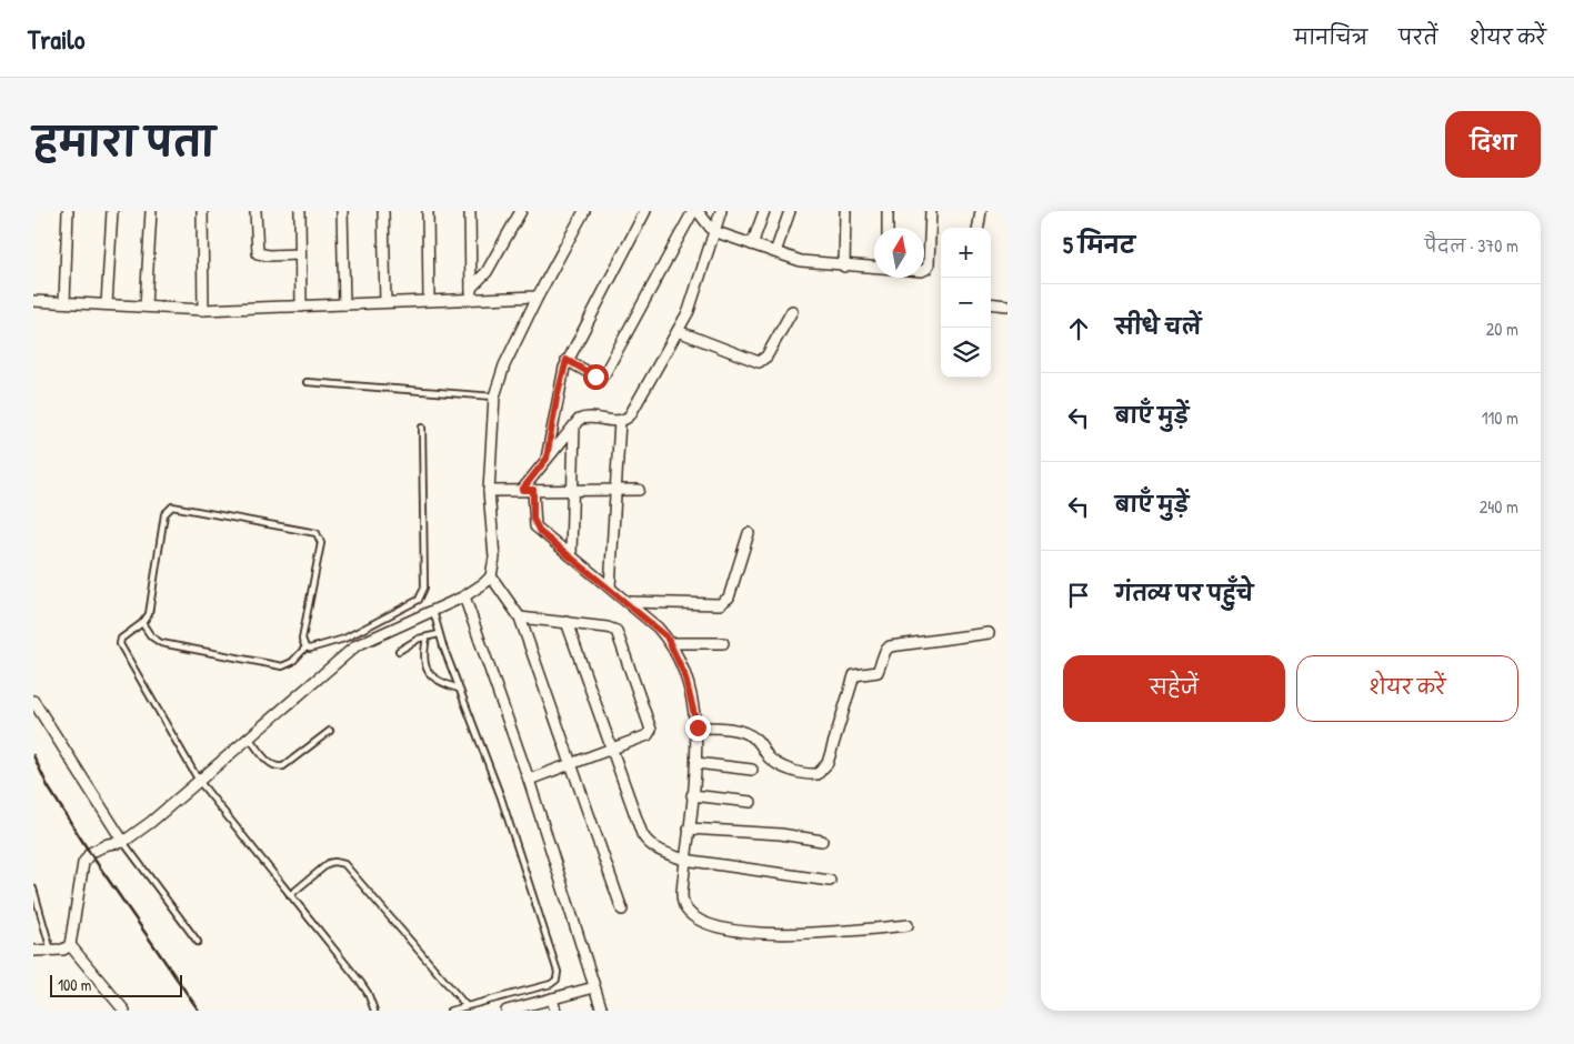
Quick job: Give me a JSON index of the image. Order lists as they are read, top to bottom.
{
  "scale_bar": "100 m",
  "north": "top",
  "page": {
    "header": "Trailo",
    "nav": ["मानचित्र", "परतें", "शेयर करें"],
    "title": "हमारा पता",
    "buttons": [
      "दिशा",
      ["सहेजें", "शेयर करें"]
    ],
    "heading": ["5 मिनट", "पैदल · 370 m"],
    "map_buttons": ["+", "−"],
    "list": [
      ["सीधे चलें", "20 m"],
      ["बाएँ मुड़ें", "110 m"],
      ["बाएँ मुड़ें", "240 m"],
      "गंतव्य पर पहुँचे"
    ],
    "scale": "100 m"
  }
}
